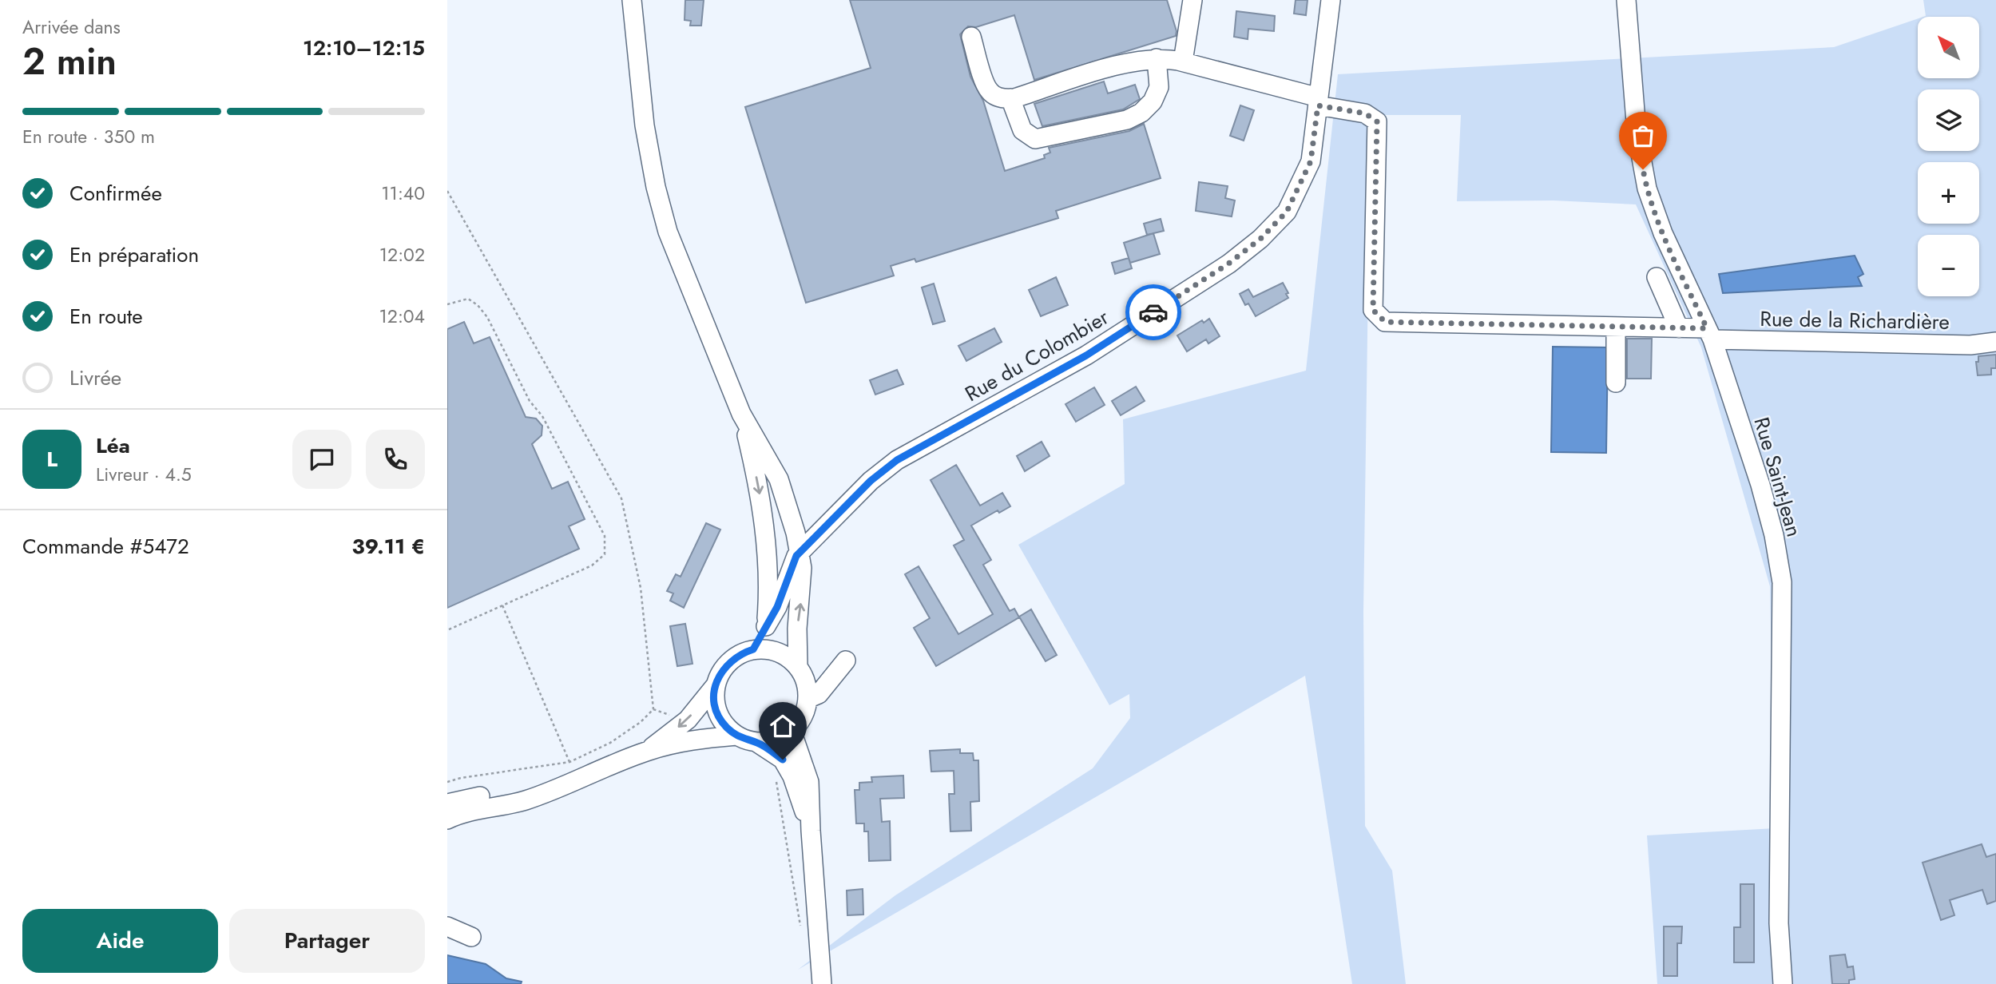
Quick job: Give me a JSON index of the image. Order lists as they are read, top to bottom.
{
  "streets": {
    "street": ["Rue de la Richardière", "Rue du Colombier", "Rue Saint-Jean"]
  },
  "crossings": [
    ["Rue de la Richardière", "Rue du Colombier"],
    ["Rue de la Richardière", "Rue Saint-Jean"]
  ],
  "north": "top left",
  "page": {
    "heading": ["2 min", "Arrivée dans", "12:10–12:15"],
    "panel": [
      "Léa",
      "Livreur · 4.5",
      "Commande #5472",
      "39.11 €"
    ],
    "map_buttons": ["+", "−"],
    "bar": "En route · 350 m",
    "list": [
      ["Confirmée", "11:40"],
      ["En préparation", "12:02"],
      ["En route", "12:04"],
      "Livrée"
    ],
    "round": "L",
    "buttons": ["Aide", "Partager"]
  }
}
